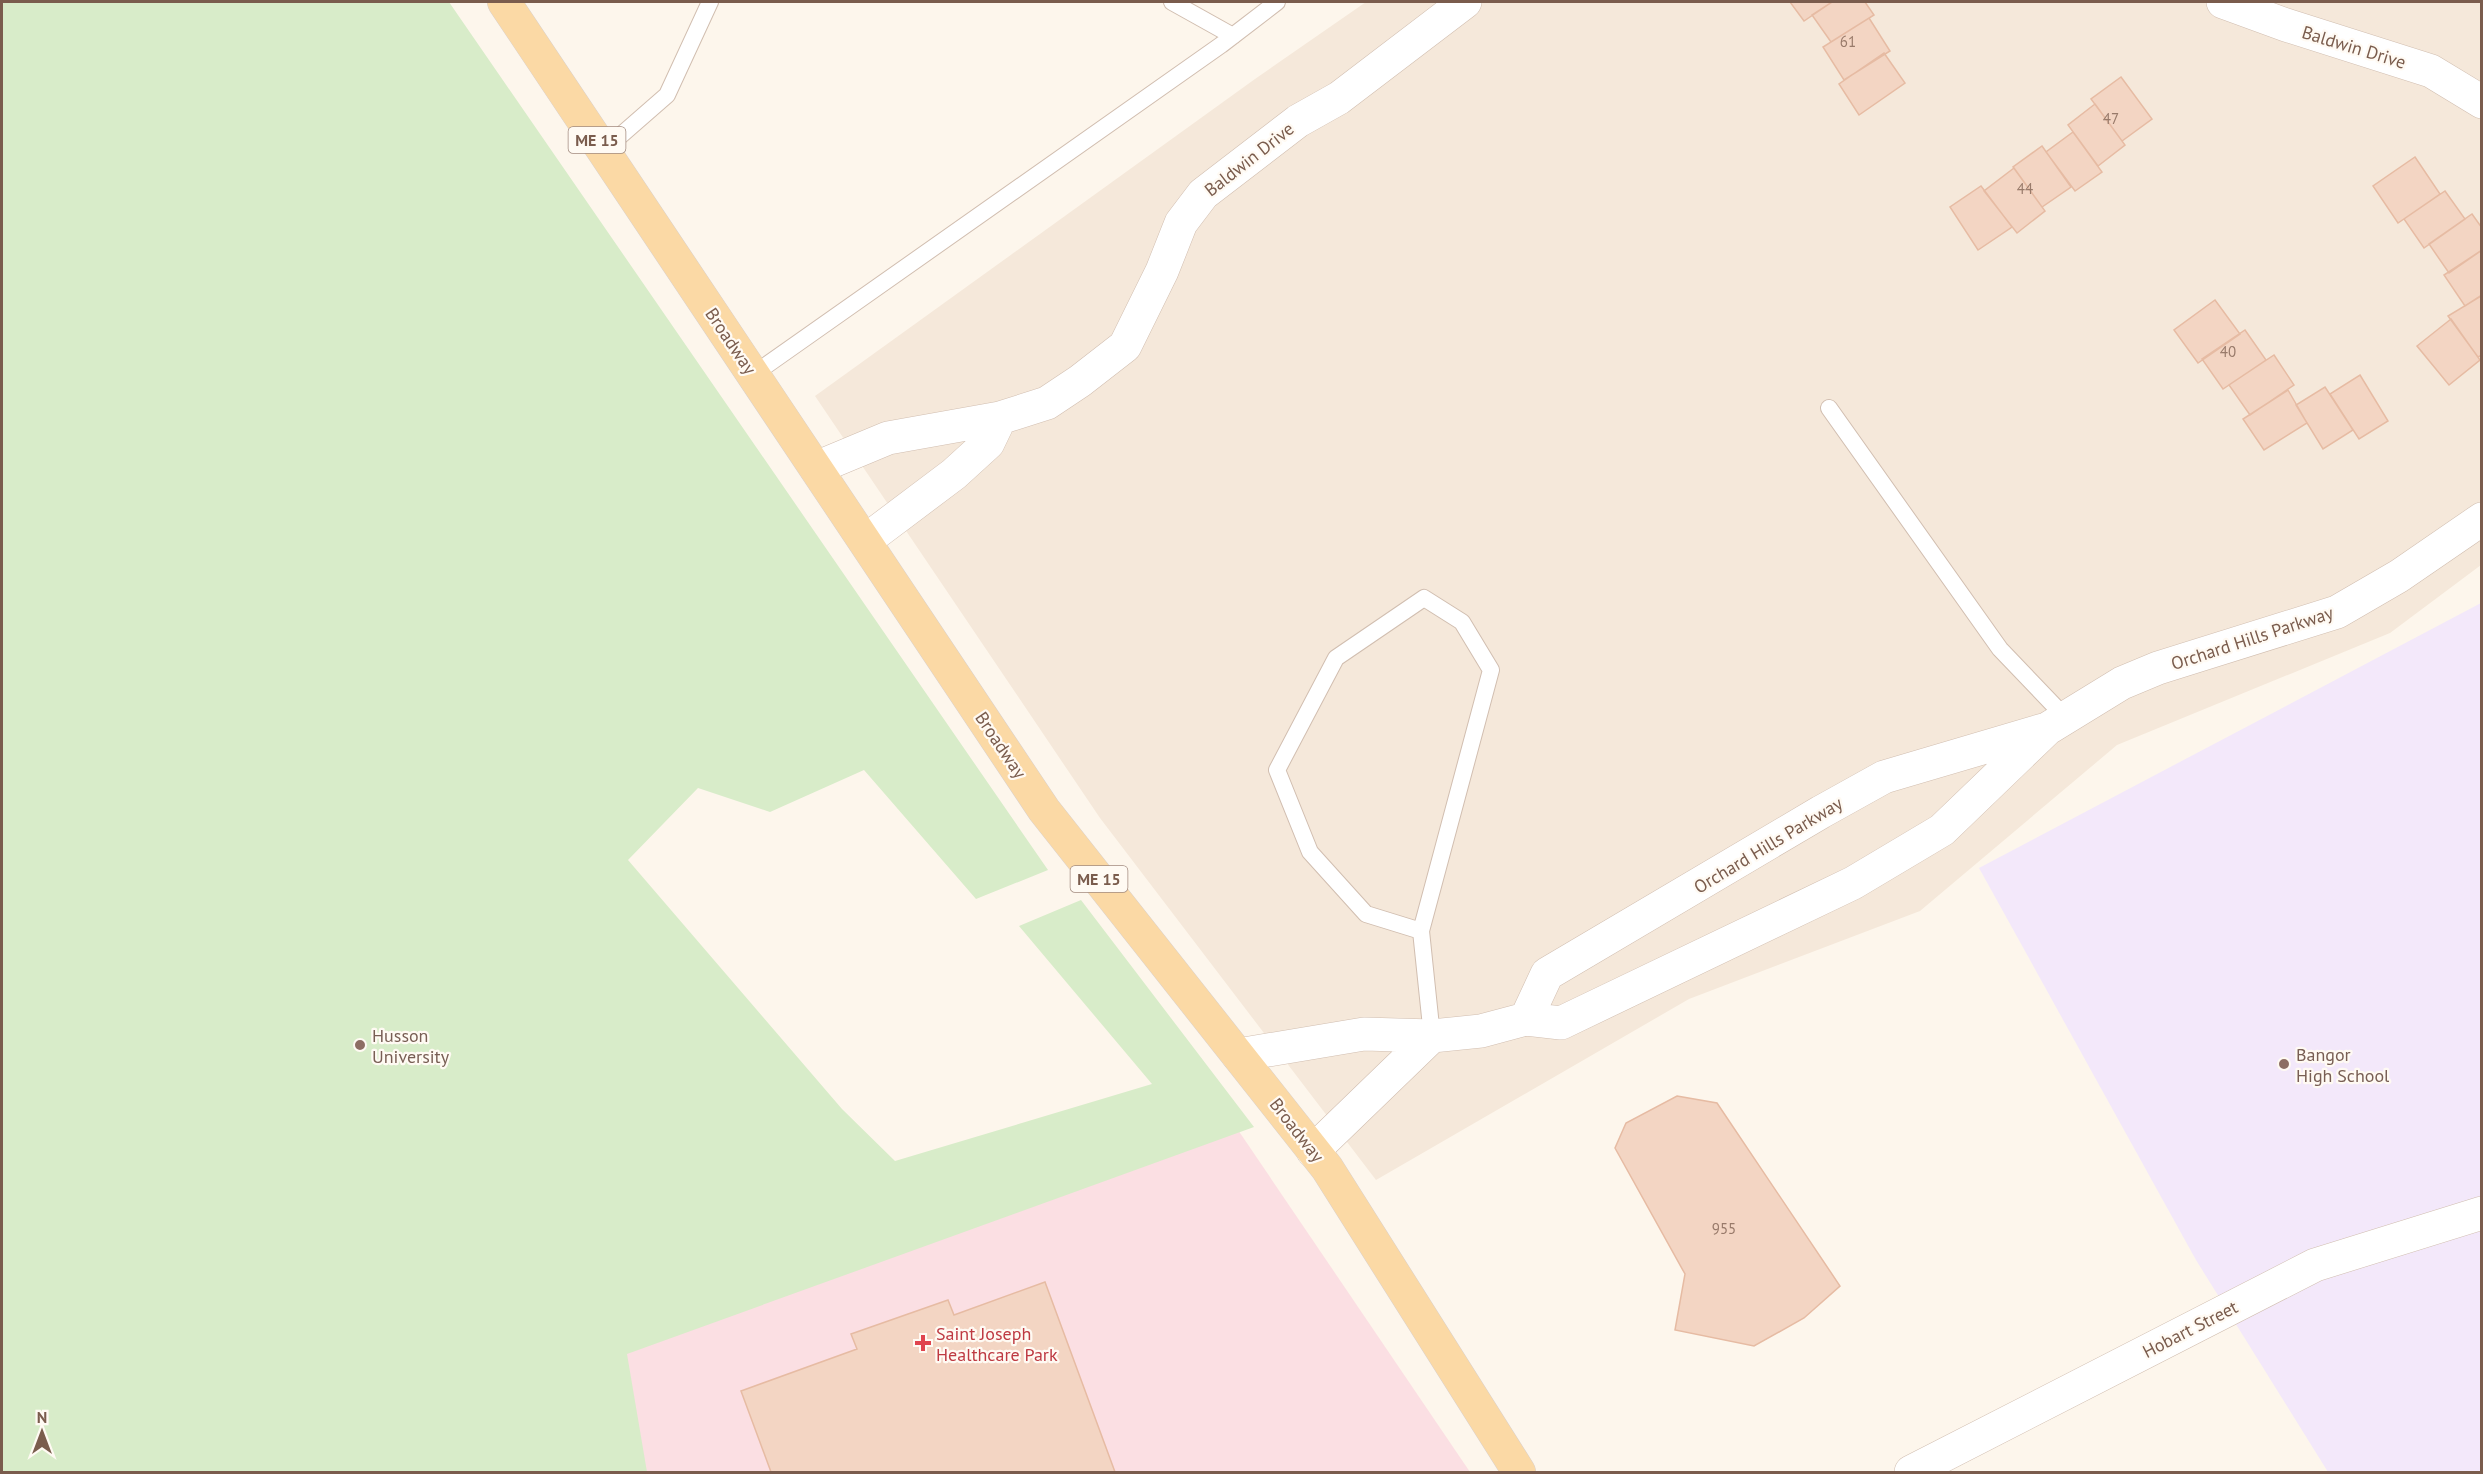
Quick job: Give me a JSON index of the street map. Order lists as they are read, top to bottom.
{
  "streets": {
    "main road": ["ME 15", "Broadway"],
    "street": ["Baldwin Drive", "Orchard Hills Parkway", "Hobart Street"]
  },
  "crossings": [
    ["Baldwin Drive", "Broadway"],
    ["Broadway", "Orchard Hills Parkway"]
  ],
  "places": {
    "other": ["Husson University", "Bangor High School"],
    "health": ["Saint Joseph Healthcare Park"]
  },
  "house_numbers": [
    "61",
    "47",
    "44",
    "40",
    "955"
  ],
  "north": "top"
}
